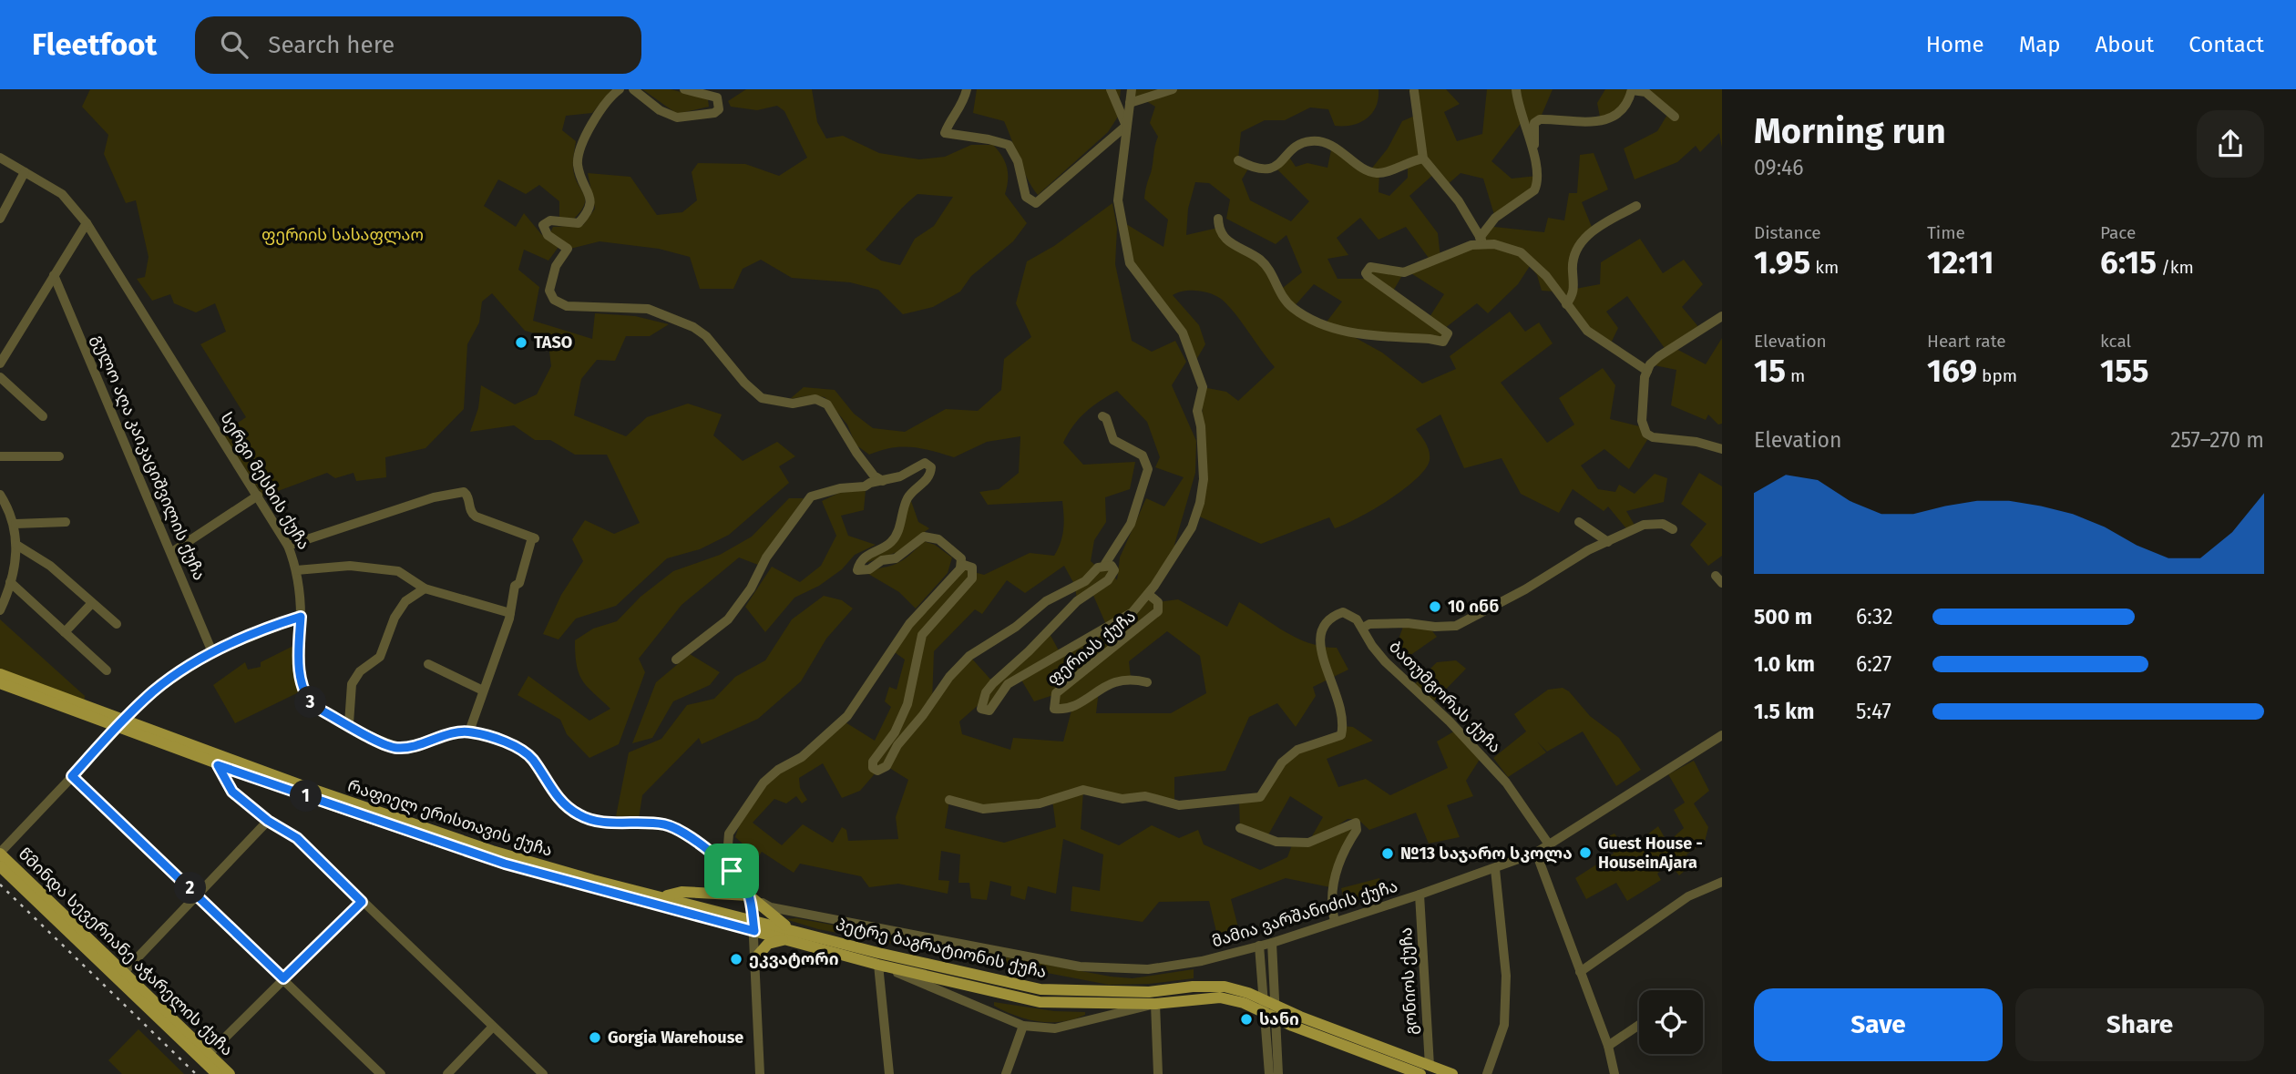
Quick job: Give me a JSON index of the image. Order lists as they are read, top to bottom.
{
  "streets": {
    "main road": ["რაფიელ ერისთავის ქუჩა", "პეტრე ბაგრატიონის ქუჩა", "წმინდა სევერიანე აჭარელის ქუჩა"],
    "street": [
      "გულო აღა კაიკაციშვილის ქუჩა",
      "სერგი მესხის ქუჩა",
      "ფერიას ქუჩა",
      "ბათუმგორას ქუჩა",
      "მამია ვარშანიძის ქუჩა",
      "გონიოს ქუჩა"
    ]
  },
  "crossings": [
    ["სერგი მესხის ქუჩა", "რაფიელ ერისთავის ქუჩა"],
    ["სერგი მესხის ქუჩა", "მამია ვარშანიძის ქუჩა"],
    ["სერგი მესხის ქუჩა", "პეტრე ბაგრატიონის ქუჩა"],
    ["ბათუმგორას ქუჩა", "მამია ვარშანიძის ქუჩა"],
    ["რაფიელ ერისთავის ქუჩა", "პეტრე ბაგრატიონის ქუჩა"],
    ["მამია ვარშანიძის ქუჩა", "გონიოს ქუჩა"],
    ["პეტრე ბაგრატიონის ქუჩა", "გონიოს ქუჩა"]
  ],
  "parks": ["ფერიის სასაფლაო"],
  "places": [
    "TASO",
    "10 ინნ",
    "Guest House - HouseinAjara",
    "№13 საჯარო სკოლა",
    "ეკვატორი",
    "სანი",
    "Gorgia Warehouse"
  ],
  "page": {
    "header": "Fleetfoot",
    "search": "Search here",
    "nav": [
      "Home",
      "Map",
      "About",
      "Contact"
    ],
    "heading": ["Morning run", "09:46"],
    "stats": [
      ["Distance", "1.95 km"],
      ["Time", "12:11"],
      ["Pace", "6:15 /km"],
      ["Elevation", "15 m"],
      ["Heart rate", "169 bpm"],
      ["kcal", "155"]
    ],
    "chart": ["Elevation", "257–270 m"],
    "list": [
      {
        "name": "500 m",
        "note": "6:32"
      },
      {
        "name": "1.0 km",
        "note": "6:27"
      },
      {
        "name": "1.5 km",
        "note": "5:47"
      }
    ],
    "pins": ["3", "1", "2"],
    "buttons": ["Save", "Share"]
  }
}
